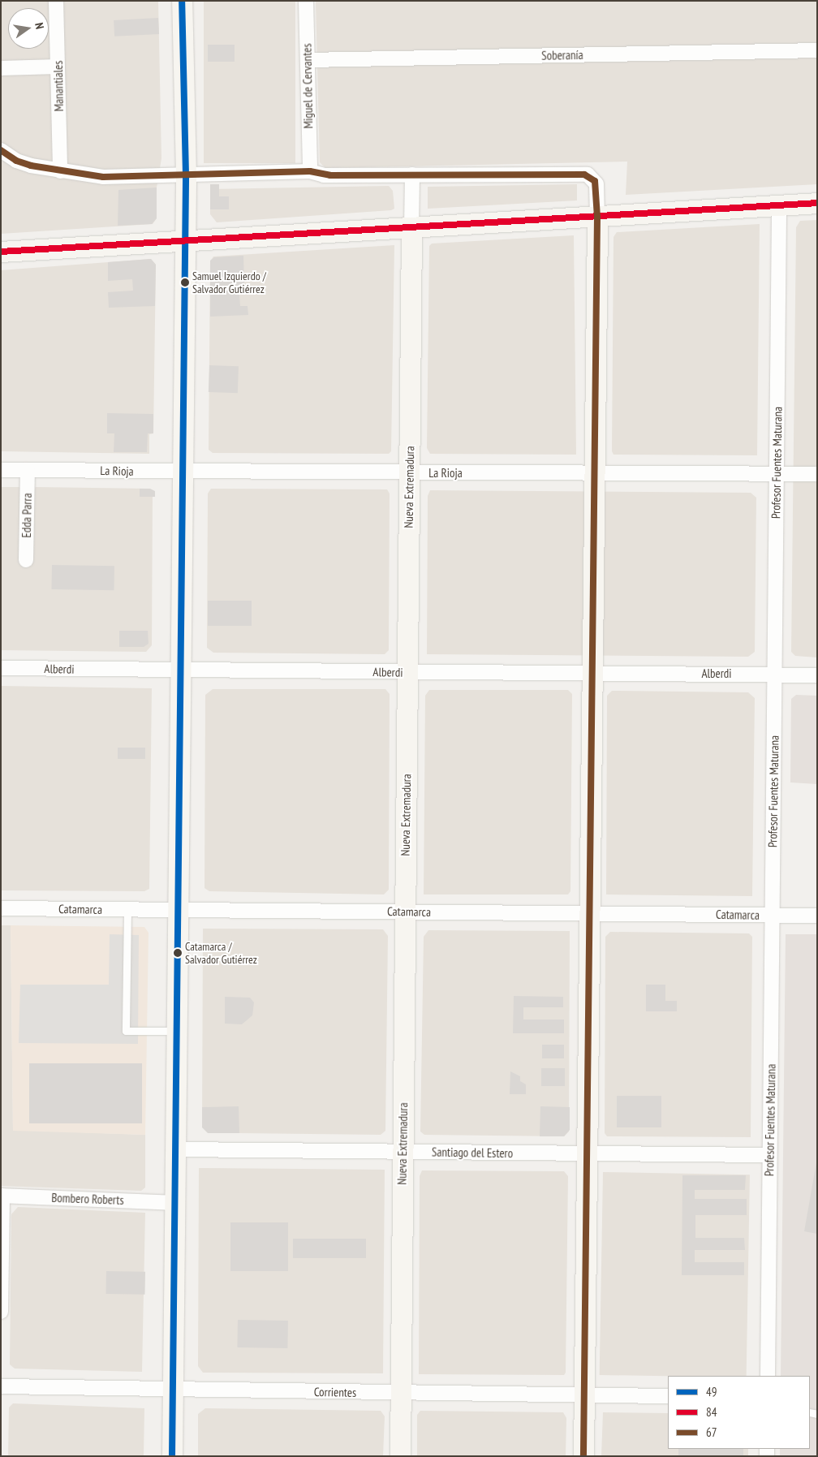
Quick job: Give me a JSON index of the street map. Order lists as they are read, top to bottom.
{
  "streets": {
    "street": [
      "Soberanía",
      "Manantiales",
      "Miguel de Cervantes",
      "Profesor Fuentes Maturana",
      "La Rioja",
      "Nueva Extremadura",
      "Edda Parra",
      "Alberdi",
      "Catamarca",
      "Santiago del Estero",
      "Bombero Roberts",
      "Corrientes"
    ]
  },
  "crossings": [
    ["Soberanía", "Miguel de Cervantes"],
    ["Profesor Fuentes Maturana", "La Rioja"],
    ["Profesor Fuentes Maturana", "Alberdi"],
    ["Profesor Fuentes Maturana", "Catamarca"],
    ["Profesor Fuentes Maturana", "Santiago del Estero"],
    ["La Rioja", "Nueva Extremadura"],
    ["La Rioja", "Edda Parra"],
    ["Nueva Extremadura", "Alberdi"],
    ["Nueva Extremadura", "Catamarca"],
    ["Nueva Extremadura", "Santiago del Estero"],
    ["Nueva Extremadura", "Corrientes"]
  ],
  "places": ["Samuel Izquierdo / Salvador Gutiérrez", "Catamarca / Salvador Gutiérrez"],
  "lines": ["transit line 49", "transit line 67", "transit line 84"],
  "legend": ["49", "84", "67"],
  "north": "right"
}
